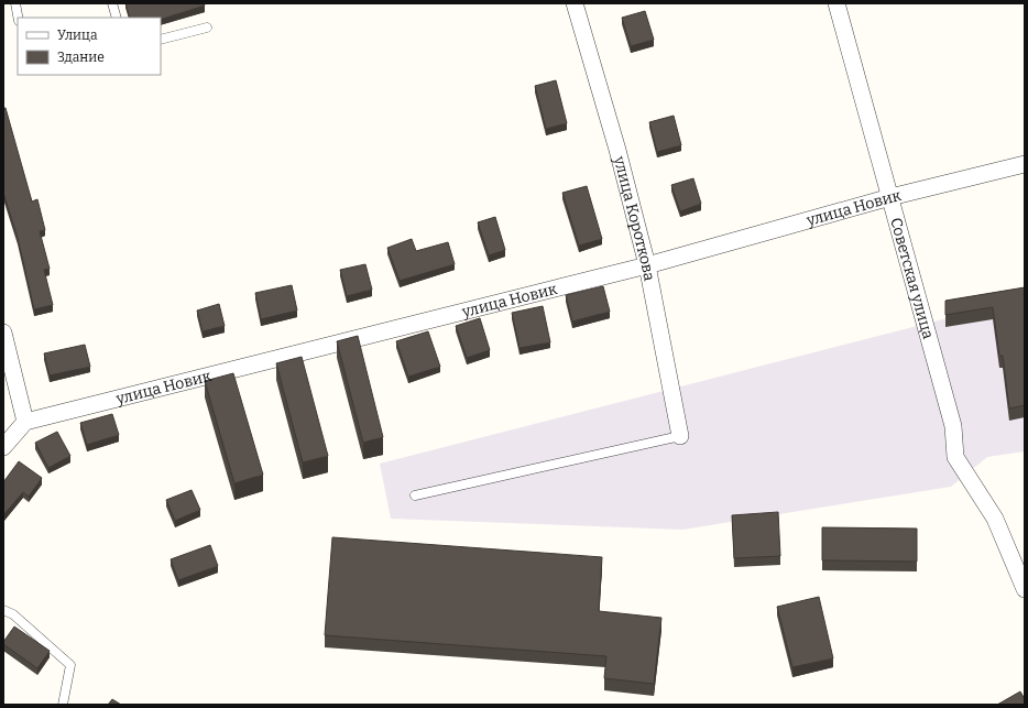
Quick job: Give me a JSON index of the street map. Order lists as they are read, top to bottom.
{
  "streets": {
    "street": ["улица Новик", "улица Короткова", "Советская улица"]
  },
  "crossings": [
    ["улица Новик", "улица Короткова"],
    ["улица Новик", "Советская улица"]
  ],
  "legend": ["Улица", "Здание"]
}
